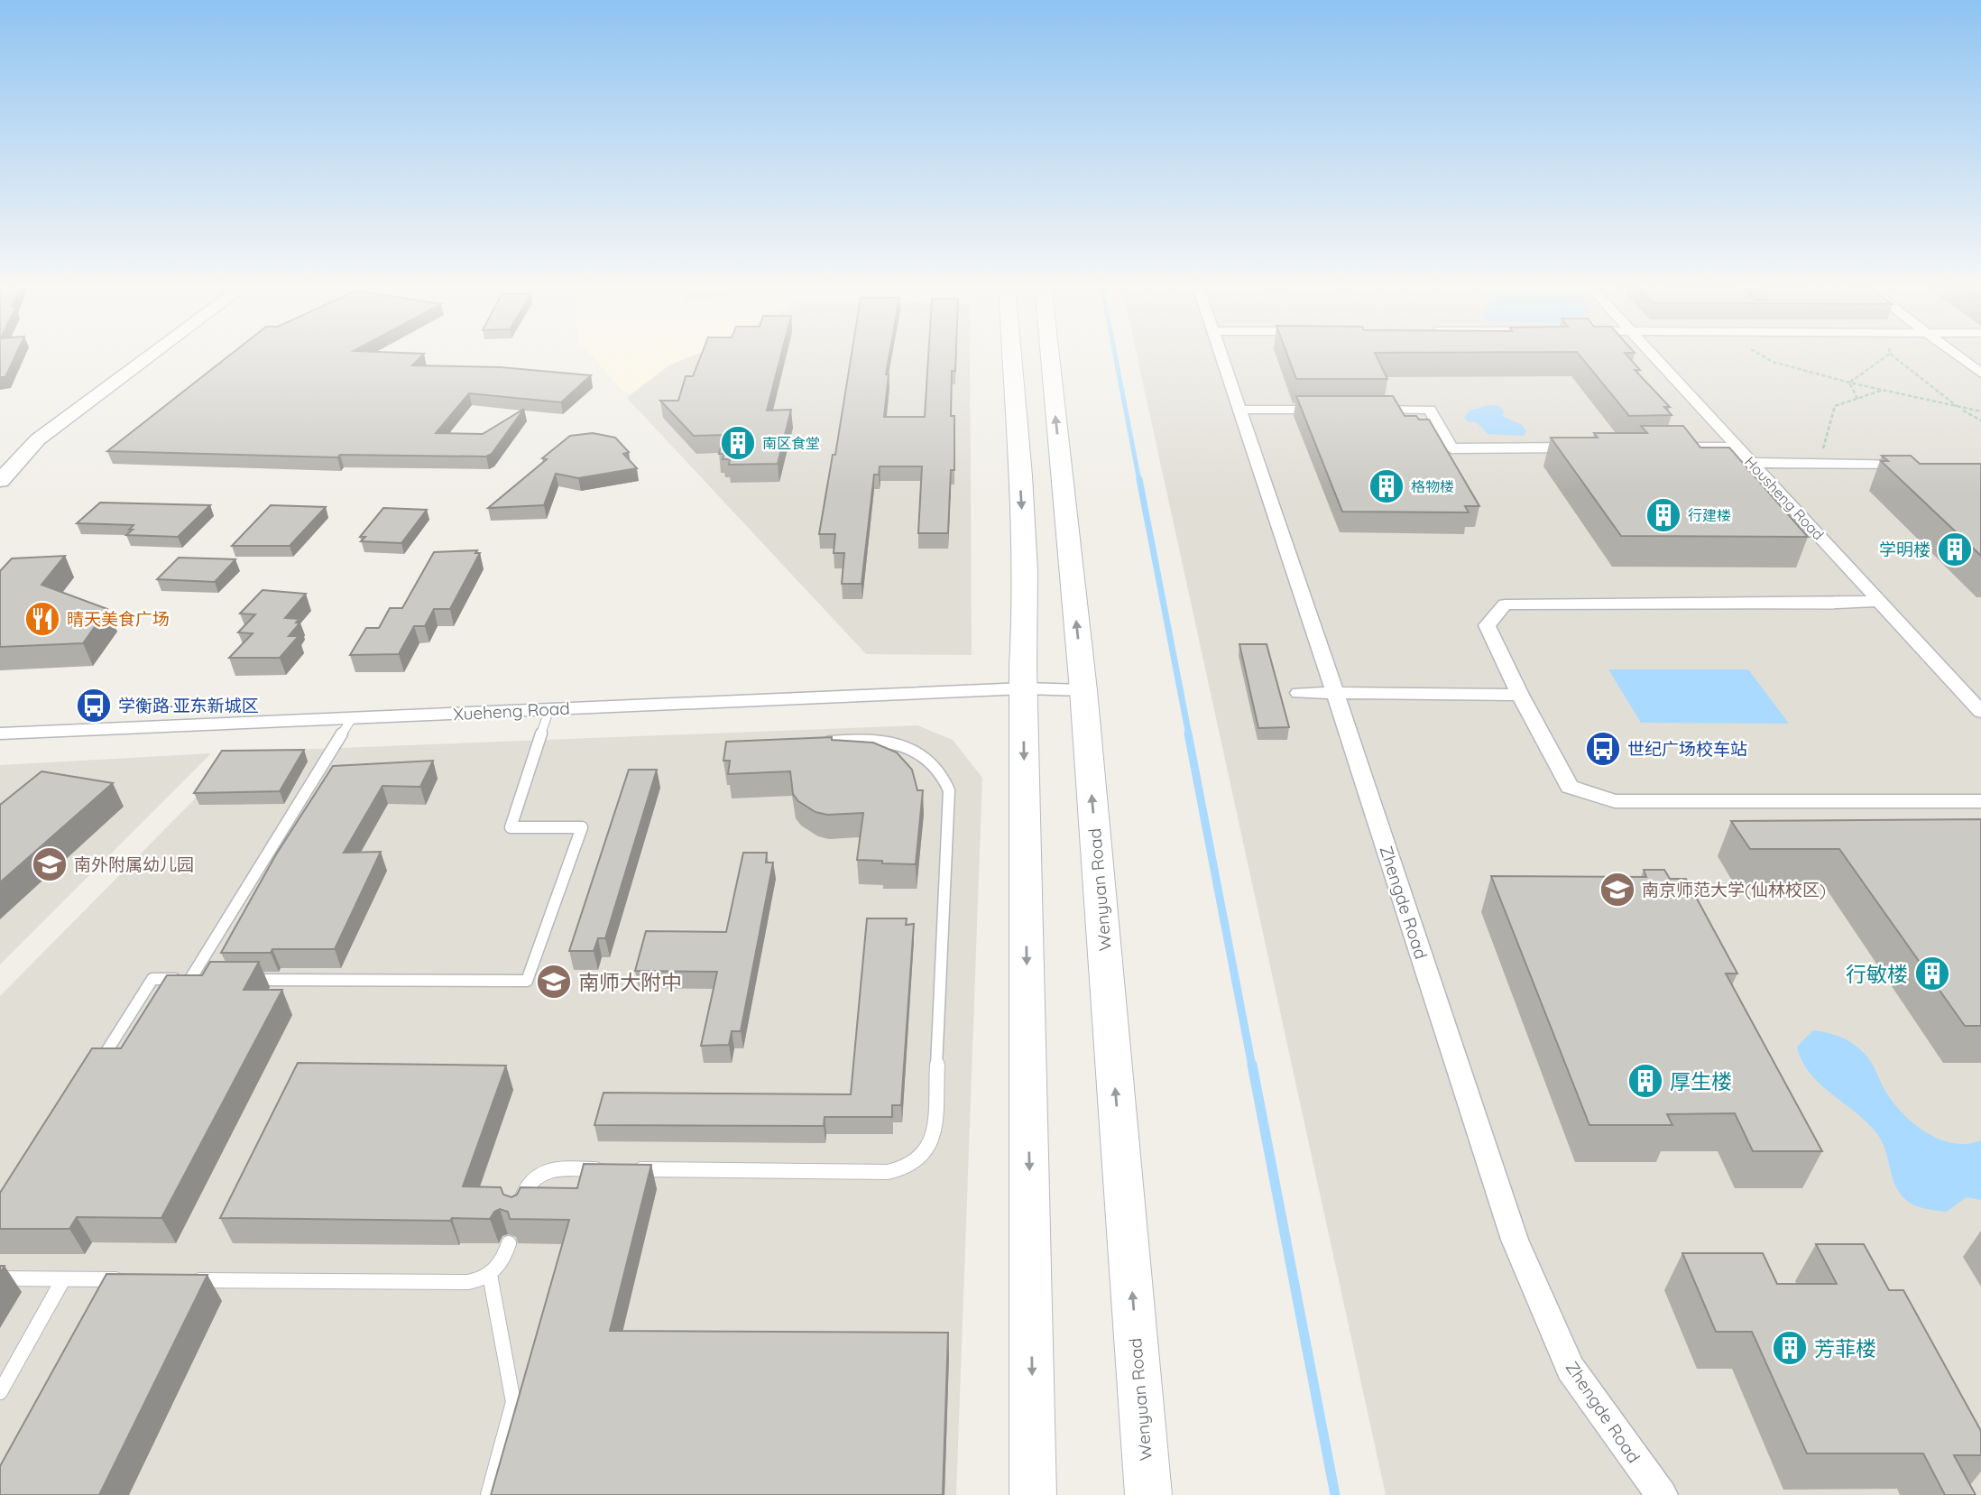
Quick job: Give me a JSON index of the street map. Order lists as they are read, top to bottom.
{
  "streets": {
    "main road": ["Wenyuan Road"],
    "street": ["Housheng Road", "Xueheng Road", "Zhengde Road"]
  },
  "crossings": [
    ["Xueheng Road", "Wenyuan Road"]
  ],
  "places": {
    "building": [
      "南区食堂",
      "格物楼",
      "行建楼",
      "学明楼",
      "行敏楼",
      "厚生楼",
      "芳菲楼"
    ],
    "restaurant": ["晴天美食广场"],
    "bus stop": ["学衡路·亚东新城区", "世纪广场校车站"],
    "school or university": ["南外附属幼儿园", "南京师范大学(仙林校区)", "南师大附中"]
  }
}
